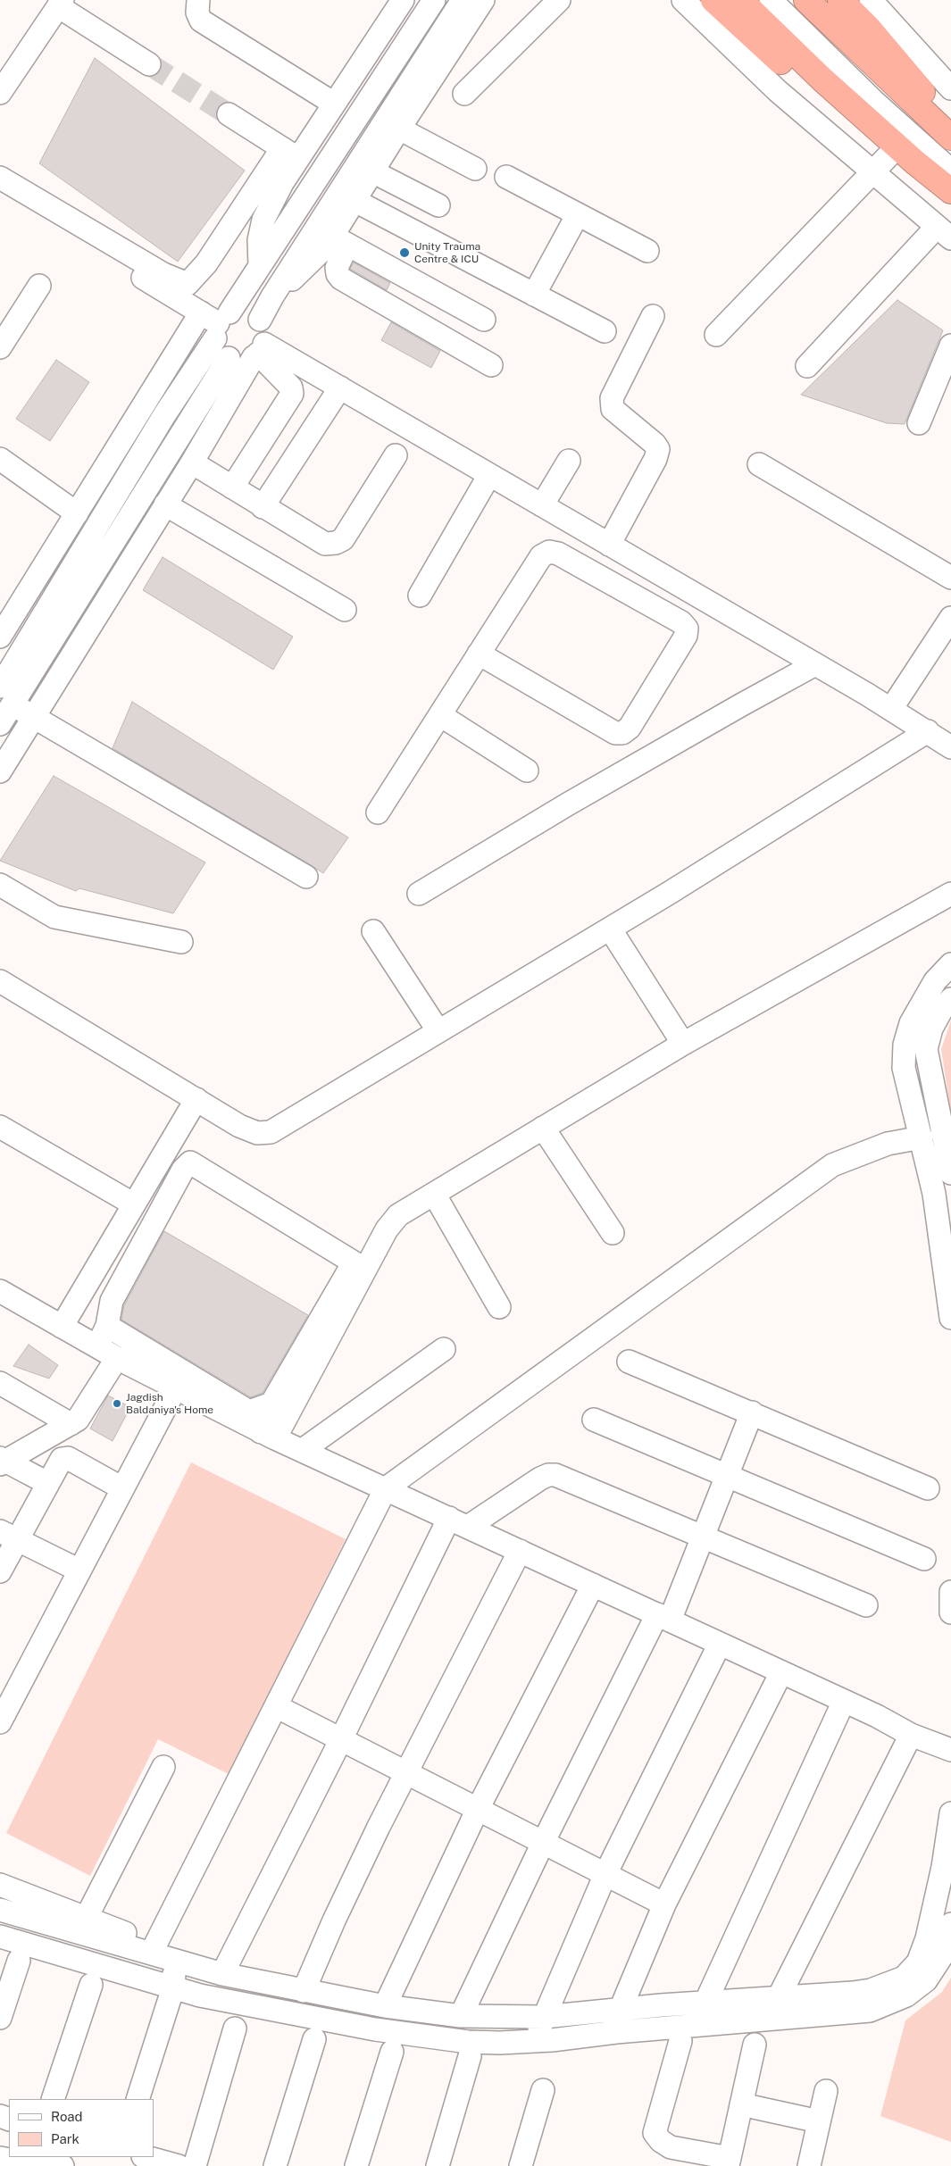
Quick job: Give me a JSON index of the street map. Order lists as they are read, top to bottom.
{
  "places": ["Unity Trauma Centre & ICU", "Jagdish Baldaniya's Home"],
  "legend": ["Road", "Park"]
}
